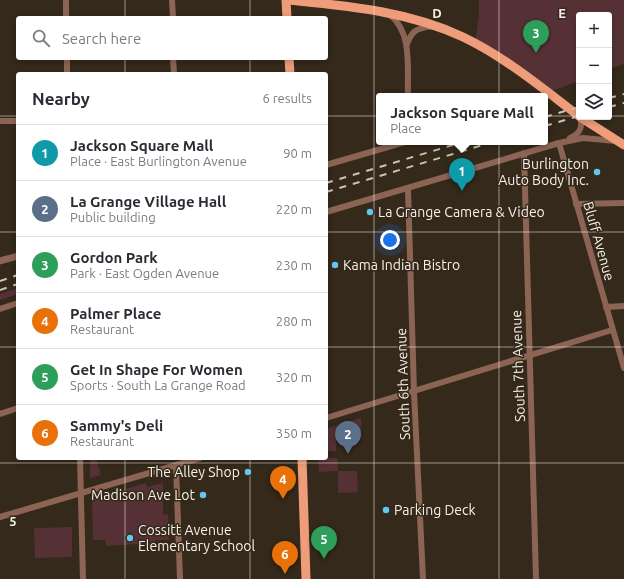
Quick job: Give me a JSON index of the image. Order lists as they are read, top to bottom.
{
  "streets": {
    "street": ["Bluff Avenue", "South 7th Avenue", "South 6th Avenue"]
  },
  "places": [
    "Burlington Auto Body Inc.",
    "La Grange Camera & Video",
    "Kama Indian Bistro",
    "The Alley Shop",
    "Madison Ave Lot",
    "Parking Deck",
    "Cossitt Avenue Elementary School"
  ],
  "page": {
    "map_buttons": ["+", "−"],
    "search": "Search here",
    "pins": [
      "3",
      "1",
      "2",
      "4",
      "5",
      "6"
    ],
    "heading": ["Nearby", "6 results"],
    "popup": ["Jackson Square Mall", "Place"],
    "list": [
      {
        "mark": "1",
        "name": "Jackson Square Mall",
        "note": "Place · East Burlington Avenue",
        "value": "90 m"
      },
      {
        "mark": "2",
        "name": "La Grange Village Hall",
        "note": "Public building",
        "value": "220 m"
      },
      {
        "mark": "3",
        "name": "Gordon Park",
        "note": "Park · East Ogden Avenue",
        "value": "230 m"
      },
      {
        "mark": "4",
        "name": "Palmer Place",
        "note": "Restaurant",
        "value": "280 m"
      },
      {
        "mark": "5",
        "name": "Get In Shape For Women",
        "note": "Sports · South La Grange Road",
        "value": "320 m"
      },
      {
        "mark": "6",
        "name": "Sammy's Deli",
        "note": "Restaurant",
        "value": "350 m"
      }
    ]
  },
  "grid": {
    "columns": ["D", "E"],
    "rows": ["5"]
  }
}
